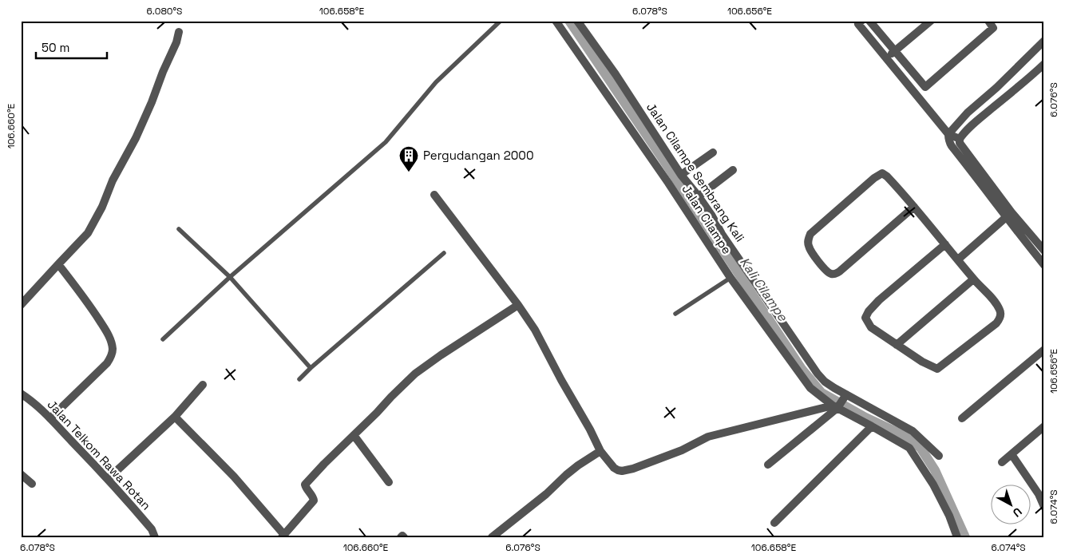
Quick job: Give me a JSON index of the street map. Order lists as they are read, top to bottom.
{
  "streets": {
    "street": ["Jalan Cilampe Sembrang Kali", "Jalan Cilampe", "Jalan Telkom Rawa Rotan"]
  },
  "water": ["Kali Cilampe"],
  "places": {
    "building": ["Pergudangan 2000"]
  },
  "scale_bar": "50 m",
  "north": "bottom right",
  "coordinates": [
    "6.080°S",
    "106.658°E",
    "6.078°S",
    "106.656°E",
    "6.076°S",
    "106.660°E",
    "6.074°S"
  ]
}
